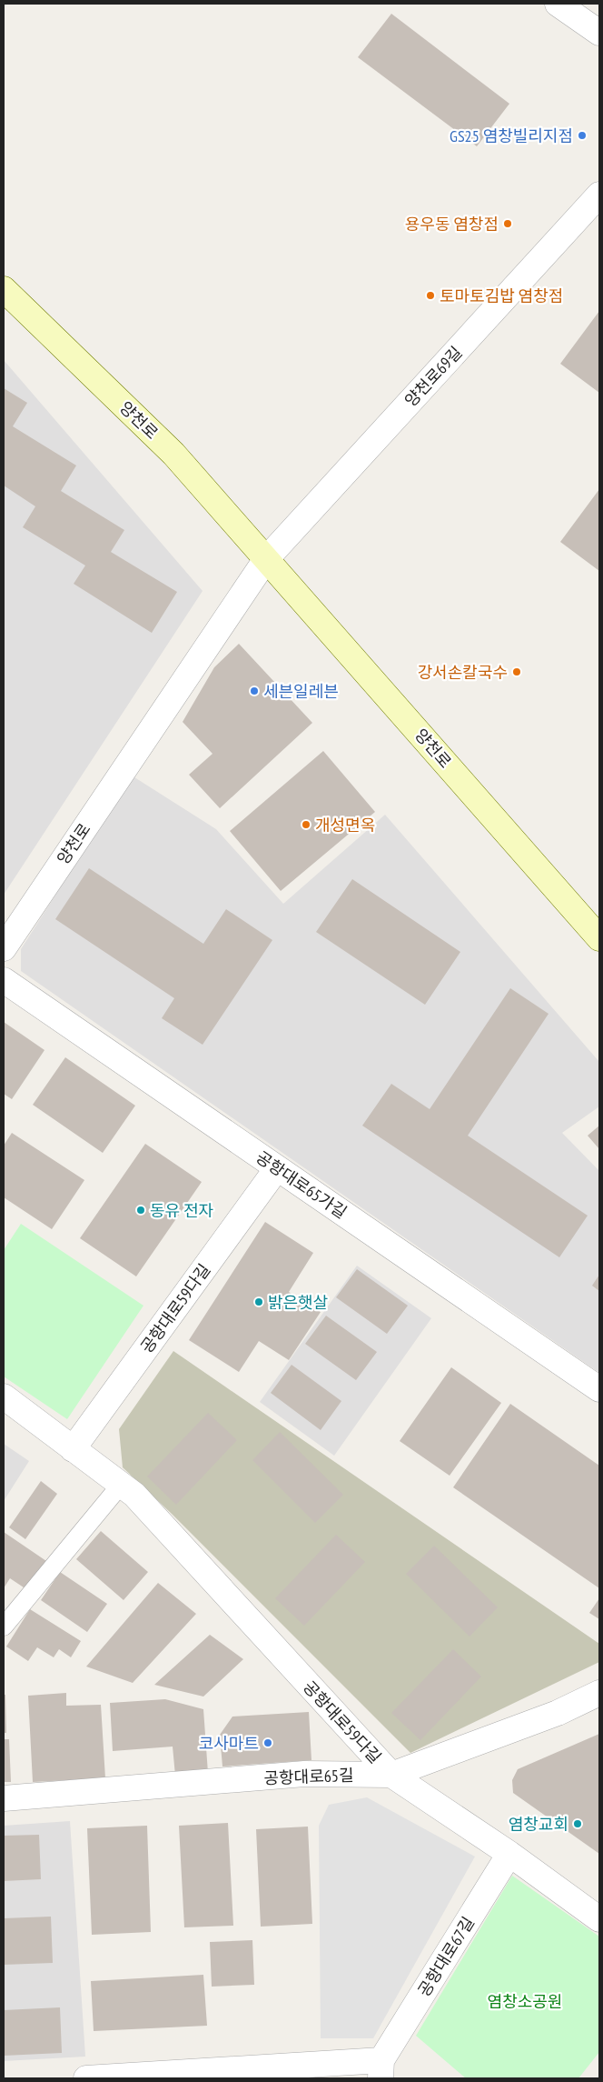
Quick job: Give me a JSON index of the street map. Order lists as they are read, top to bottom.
{
  "streets": {
    "main road": ["양천로"],
    "street": [
      "양천로69길",
      "공항대로65가길",
      "공항대로59다길",
      "공항대로65길",
      "공항대로67길"
    ]
  },
  "crossings": [
    ["양천로69길", "양천로"],
    ["공항대로65가길", "공항대로59다길"],
    ["공항대로59다길", "공항대로65길"],
    ["공항대로59다길", "공항대로67길"]
  ],
  "parks": ["염창소공원"],
  "places": [
    "GS25 염창빌리지점",
    "용우동 염창점",
    "토마토김밥 염창점",
    "강서손칼국수",
    "세븐일레븐",
    "개성면옥",
    "동유 전자",
    "밝은햇살",
    "코사마트",
    "염창교회"
  ]
}
